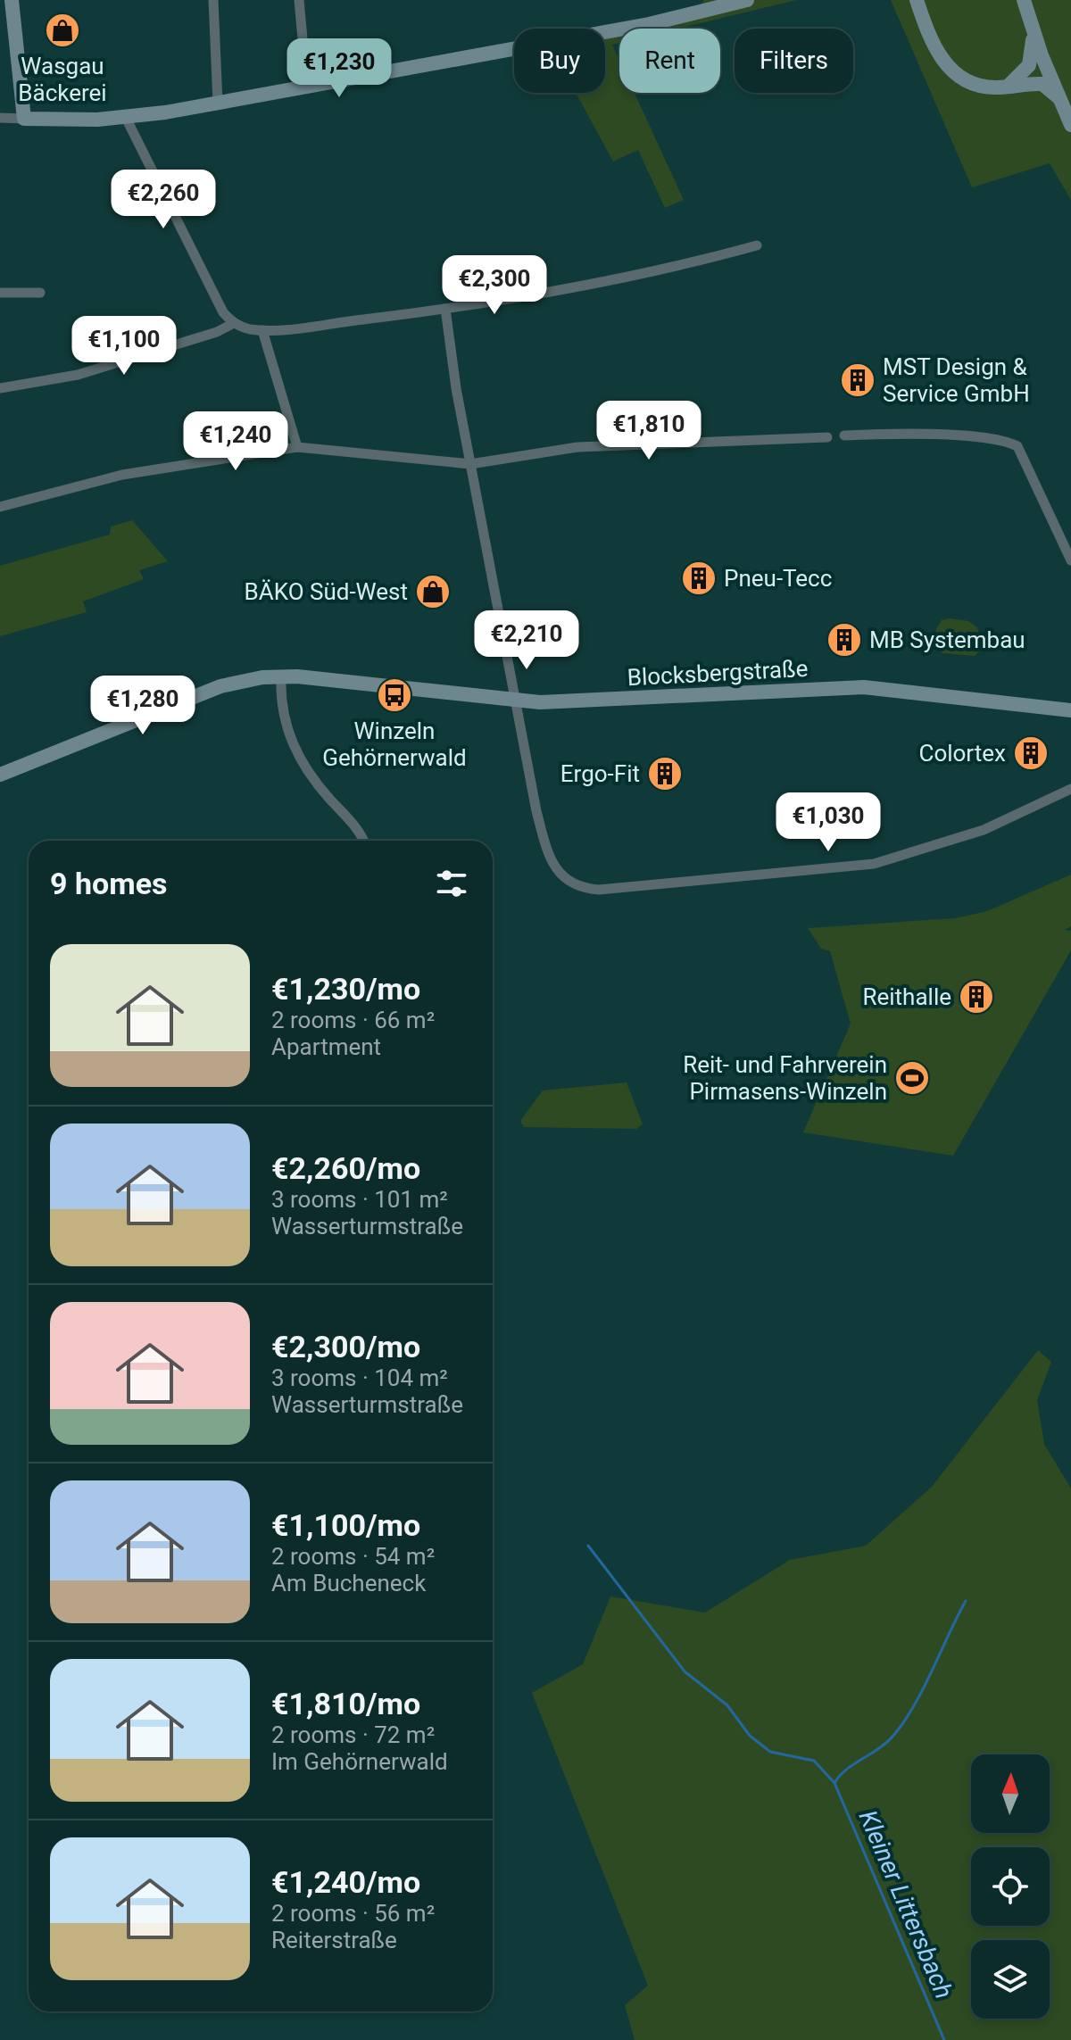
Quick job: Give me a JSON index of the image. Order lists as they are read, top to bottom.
{
  "streets": {
    "main road": ["Blocksbergstraße"]
  },
  "water": ["Kleiner Littersbach"],
  "places": {
    "shop": ["Wasgau Bäckerei", "BÄKO Süd-West"],
    "building": [
      "MST Design & Service GmbH",
      "Pneu-Tecc",
      "MB Systembau",
      "Colortex",
      "Ergo-Fit",
      "Reithalle"
    ],
    "bus stop": ["Winzeln Gehörnerwald"],
    "sports": ["Reit- und Fahrverein Pirmasens-Winzeln"]
  },
  "north": "top",
  "page": {
    "chip": ["Buy", "Rent", "Filters"],
    "price": [
      "€1,230",
      "€2,260",
      "€2,300",
      "€1,100",
      "€1,810",
      "€1,240",
      "€2,210",
      "€1,280",
      "€1,030"
    ],
    "heading": "9 homes",
    "list": [
      {
        "name": "€1,230/mo",
        "note": "2 rooms · 66 m² · Apartment"
      },
      {
        "name": "€2,260/mo",
        "note": "3 rooms · 101 m² · Wasserturmstraße"
      },
      {
        "name": "€2,300/mo",
        "note": "3 rooms · 104 m² · Wasserturmstraße"
      },
      {
        "name": "€1,100/mo",
        "note": "2 rooms · 54 m² · Am Bucheneck"
      },
      {
        "name": "€1,810/mo",
        "note": "2 rooms · 72 m² · Im Gehörnerwald"
      },
      {
        "name": "€1,240/mo",
        "note": "2 rooms · 56 m² · Reiterstraße"
      }
    ]
  }
}
